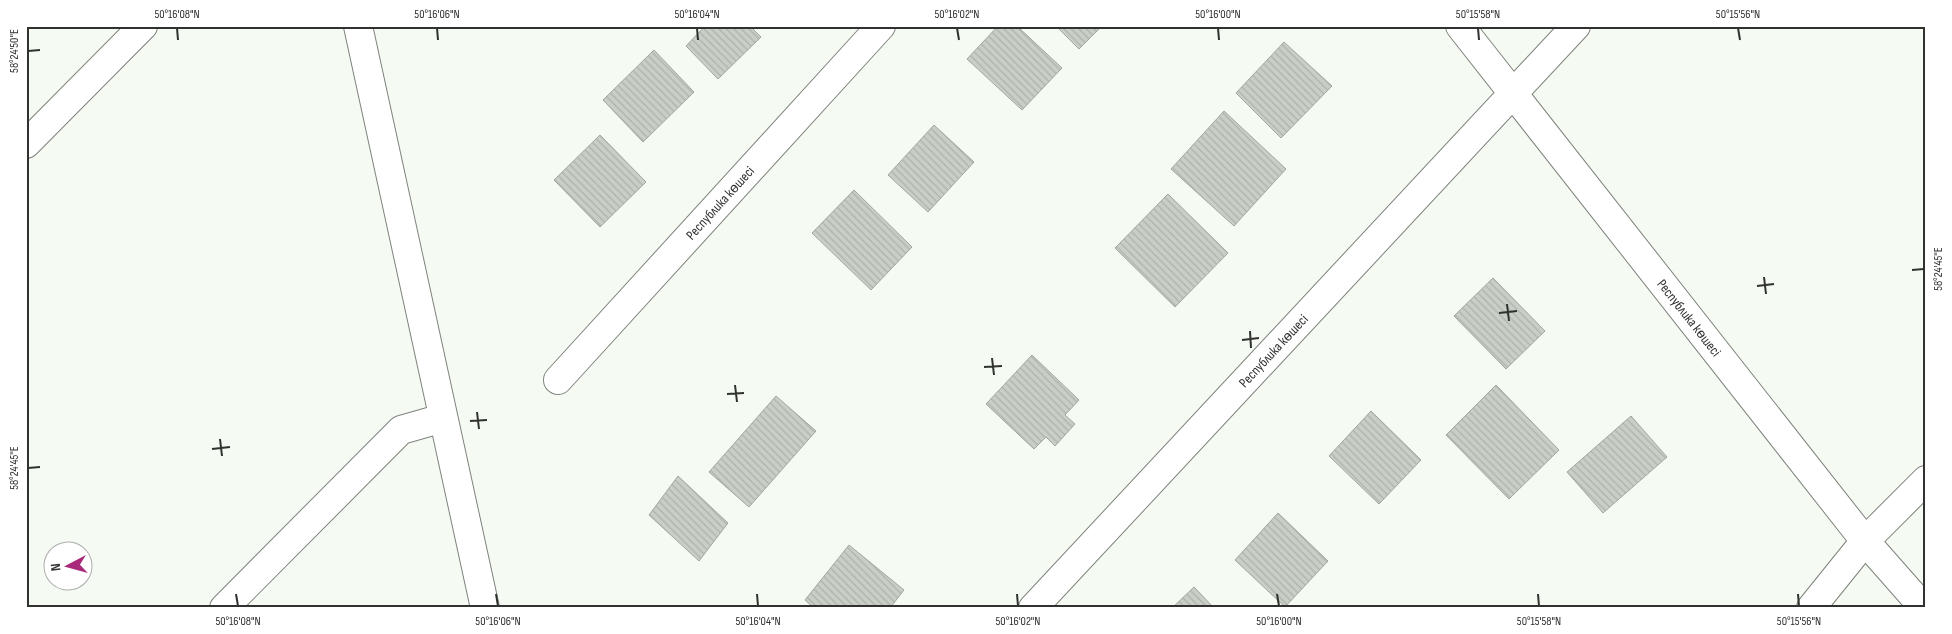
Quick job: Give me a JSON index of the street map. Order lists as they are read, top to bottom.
{
  "streets": {
    "street": ["Республика көшесі"]
  },
  "north": "left",
  "coordinates": [
    "50°16'08\"N",
    "50°16'06\"N",
    "50°16'04\"N",
    "50°16'02\"N",
    "50°16'00\"N",
    "50°15'58\"N",
    "50°15'56\"N",
    "58°24'50\"E",
    "58°24'45\"E"
  ]
}
